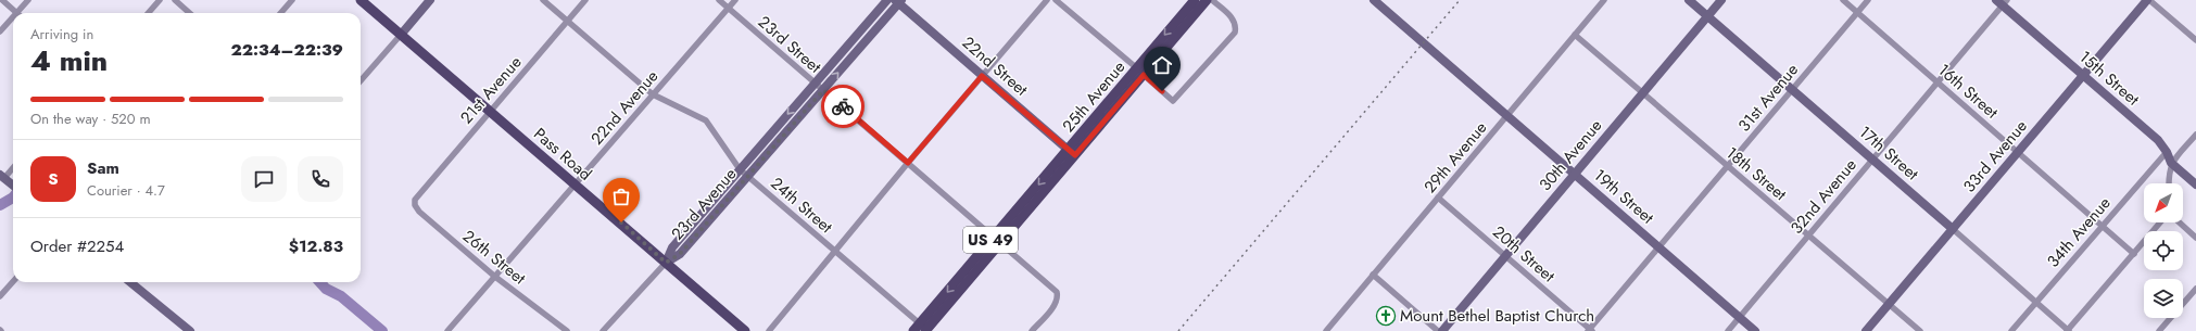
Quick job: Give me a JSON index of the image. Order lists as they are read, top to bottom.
{
  "streets": {
    "main road": ["25th Avenue", "Pass Road", "US 49"],
    "street": [
      "23rd Street",
      "22nd Street",
      "15th Street",
      "21st Avenue",
      "16th Street",
      "31st Avenue",
      "22nd Avenue",
      "17th Street",
      "30th Avenue",
      "33rd Avenue",
      "29th Avenue",
      "18th Street",
      "19th Street",
      "32nd Avenue",
      "23rd Avenue",
      "24th Street",
      "34th Avenue",
      "20th Street",
      "26th Street"
    ]
  },
  "crossings": [
    ["23rd Street", "25th Avenue"],
    ["23rd Street", "22nd Avenue"],
    ["23rd Street", "23rd Avenue"],
    ["22nd Street", "25th Avenue"],
    ["22nd Street", "23rd Avenue"],
    ["15th Street", "33rd Avenue"],
    ["15th Street", "32nd Avenue"],
    ["15th Street", "34th Avenue"],
    ["21st Avenue", "Pass Road"],
    ["21st Avenue", "24th Street"],
    ["21st Avenue", "26th Street"],
    ["16th Street", "31st Avenue"],
    ["16th Street", "33rd Avenue"],
    ["16th Street", "32nd Avenue"],
    ["16th Street", "34th Avenue"],
    ["25th Avenue", "24th Street"],
    ["31st Avenue", "17th Street"],
    ["31st Avenue", "18th Street"],
    ["31st Avenue", "19th Street"],
    ["31st Avenue", "20th Street"],
    ["22nd Avenue", "Pass Road"],
    ["22nd Avenue", "24th Street"],
    ["22nd Avenue", "26th Street"],
    ["17th Street", "30th Avenue"],
    ["17th Street", "33rd Avenue"],
    ["17th Street", "32nd Avenue"],
    ["17th Street", "34th Avenue"],
    ["Pass Road", "23rd Avenue"],
    ["30th Avenue", "18th Street"],
    ["30th Avenue", "19th Street"],
    ["30th Avenue", "20th Street"],
    ["33rd Avenue", "18th Street"],
    ["29th Avenue", "18th Street"],
    ["29th Avenue", "19th Street"],
    ["29th Avenue", "20th Street"],
    ["18th Street", "32nd Avenue"],
    ["19th Street", "32nd Avenue"],
    ["23rd Avenue", "24th Street"]
  ],
  "places": {
    "church": ["Mount Bethel Baptist Church"]
  },
  "north": "bottom left",
  "page": {
    "heading": ["4 min", "Arriving in", "22:34–22:39"],
    "panel": [
      "Sam",
      "Courier · 4.7",
      "Order #2254",
      "$12.83"
    ],
    "bar": "On the way · 520 m",
    "round": "S"
  }
}
